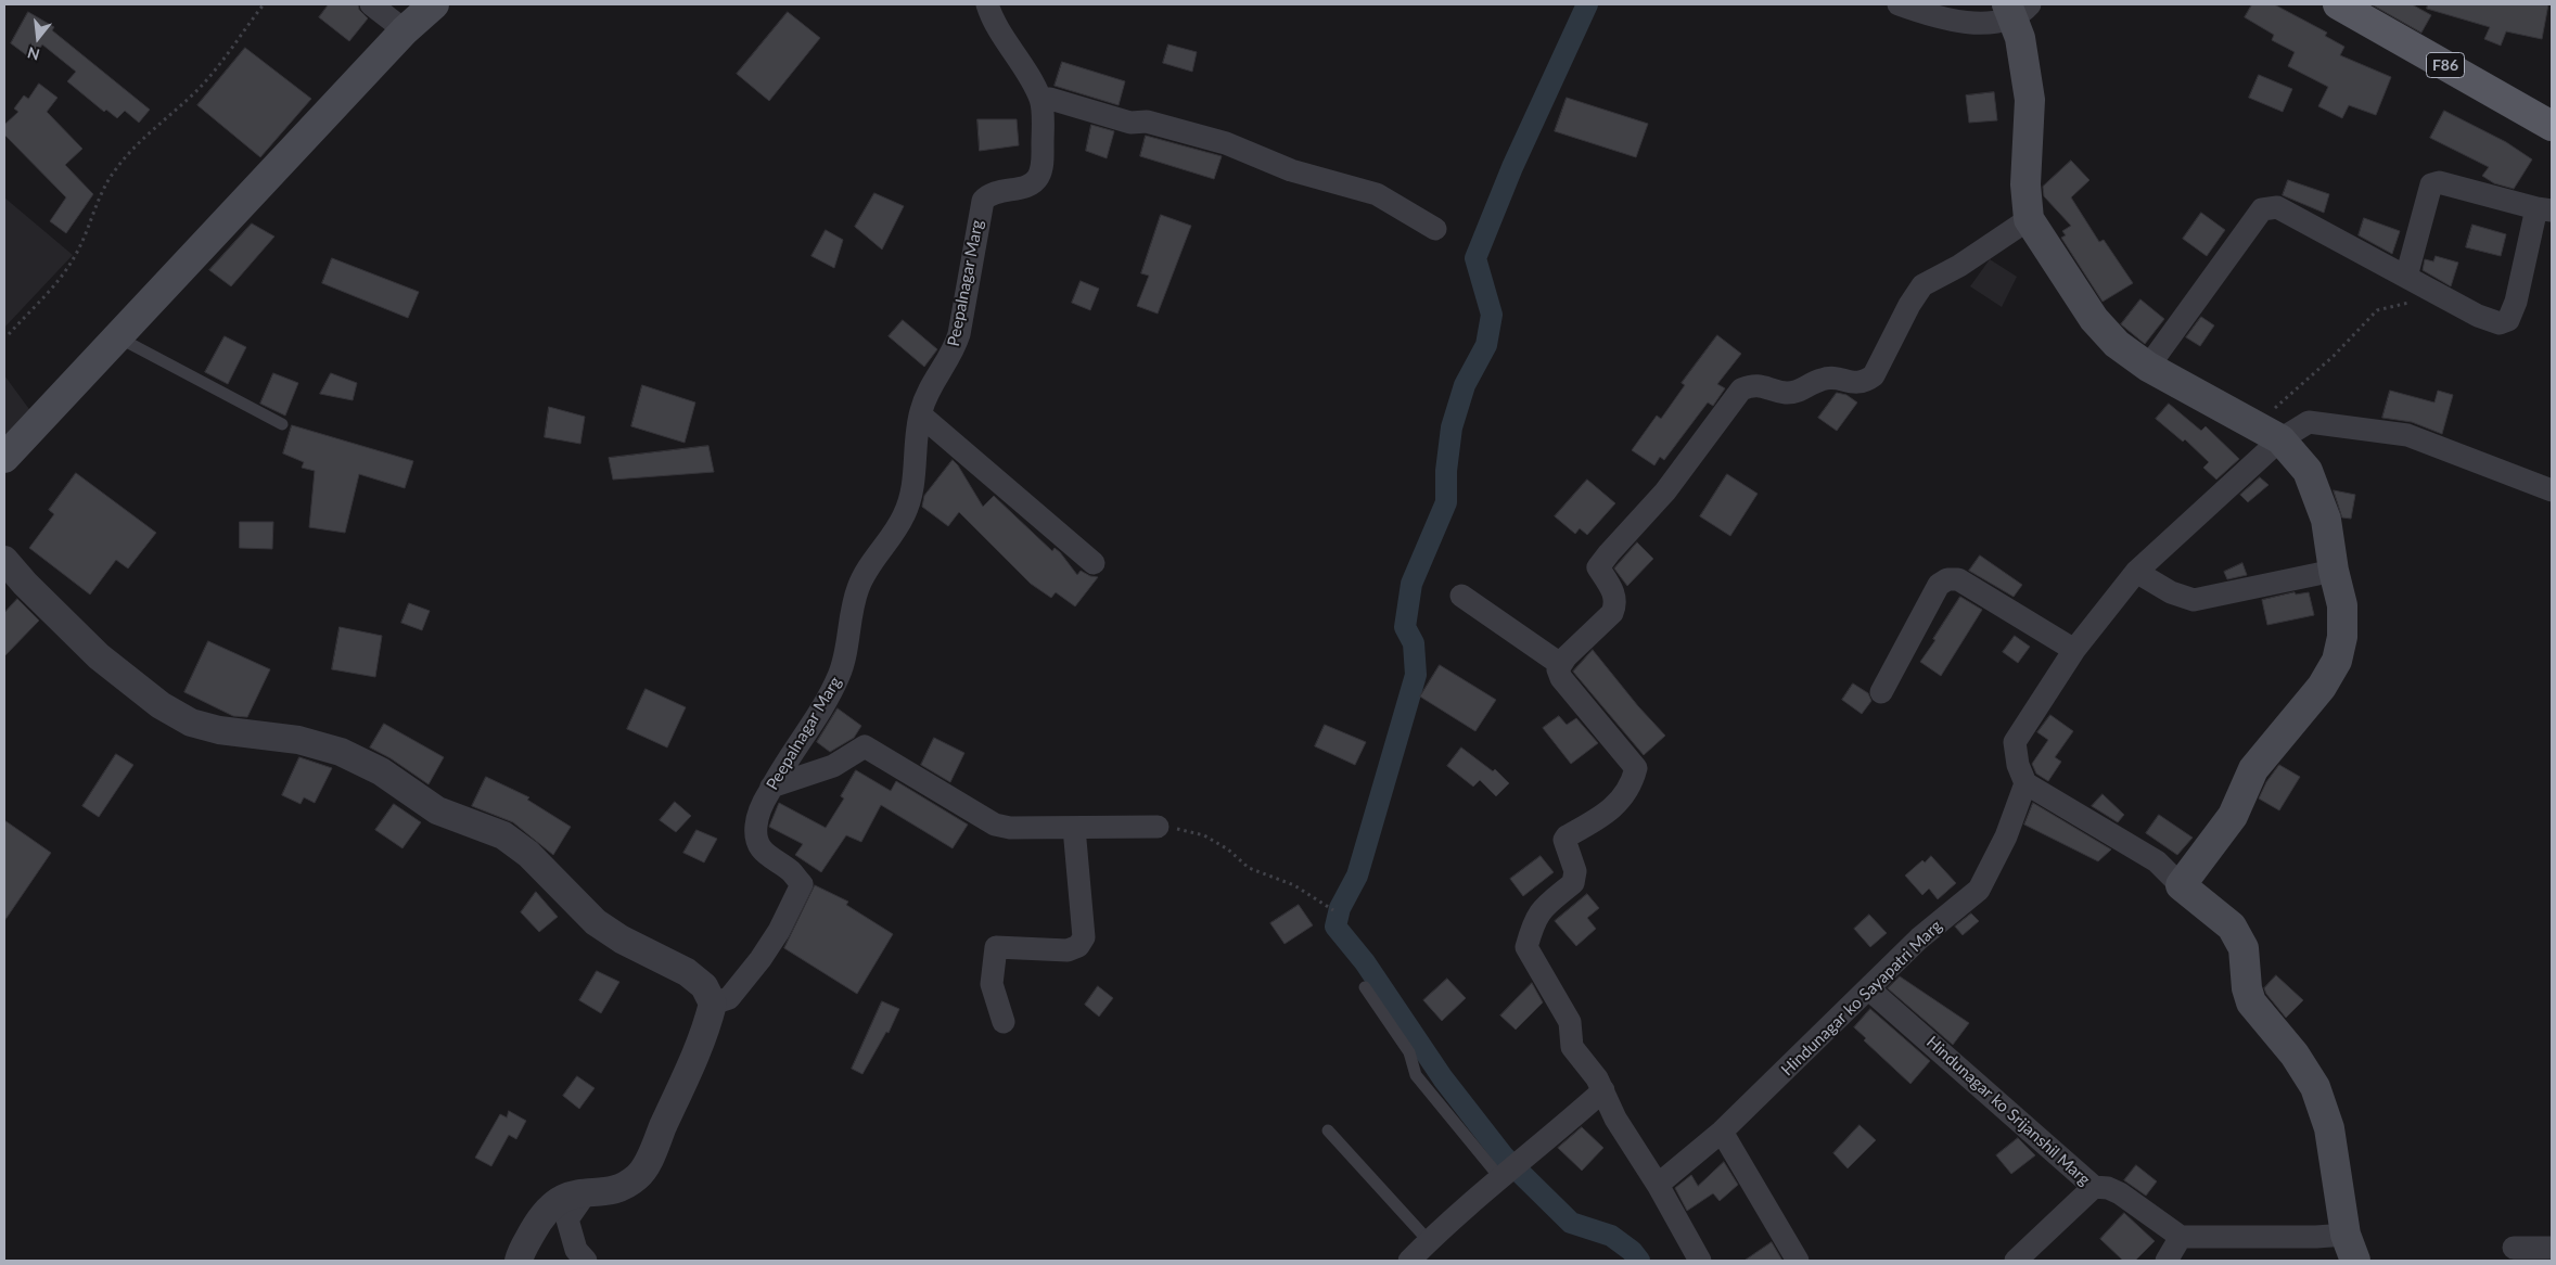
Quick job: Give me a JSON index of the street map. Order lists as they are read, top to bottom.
{
  "streets": {
    "main road": ["F86"],
    "street": ["Peepalnagar Marg", "Hindunagar ko Sayapatri Marg", "Hindunagar ko Srijanshil Marg"]
  },
  "crossings": [
    ["Hindunagar ko Sayapatri Marg", "Hindunagar ko Srijanshil Marg"]
  ],
  "north": "bottom"
}
